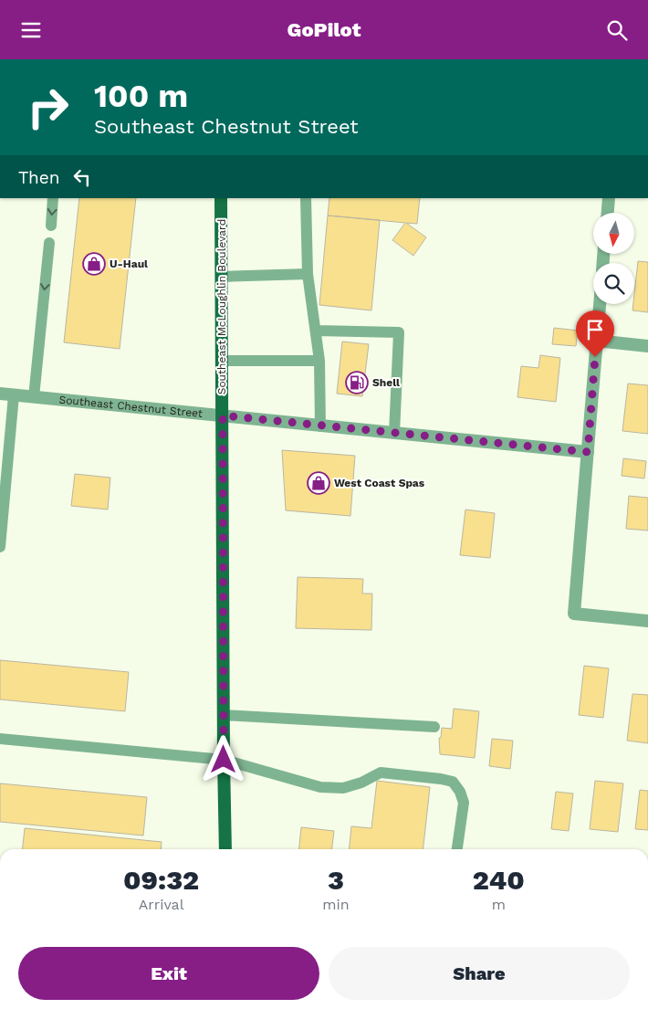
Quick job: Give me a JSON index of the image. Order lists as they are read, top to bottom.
{
  "streets": {
    "main road": ["Southeast McLoughlin Boulevard"],
    "street": ["Southeast Chestnut Street"]
  },
  "crossings": [
    ["Southeast McLoughlin Boulevard", "Southeast Chestnut Street"]
  ],
  "places": {
    "shop": ["U-Haul", "West Coast Spas"],
    "fuel station": ["Shell"]
  },
  "north": "bottom",
  "page": {
    "header": "GoPilot",
    "turn": ["100 m", "Southeast Chestnut Street"],
    "then": "Then",
    "eta": [
      "09:32",
      "Arrival",
      "3",
      "min",
      "240",
      "m"
    ],
    "buttons": ["Exit", "Share"]
  }
}
